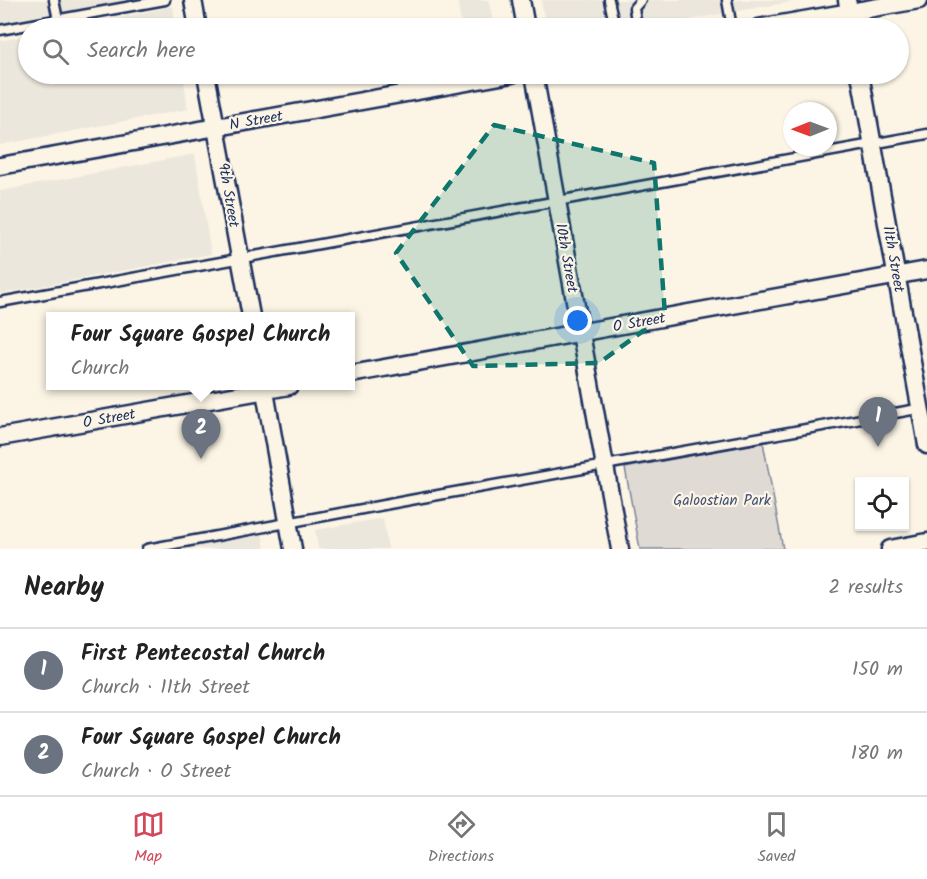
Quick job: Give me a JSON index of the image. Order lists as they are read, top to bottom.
{
  "streets": {
    "street": [
      "N Street",
      "9th Street",
      "10th Street",
      "11th Street",
      "O Street"
    ]
  },
  "crossings": [
    ["N Street", "9th Street"],
    ["10th Street", "O Street"],
    ["11th Street", "O Street"]
  ],
  "parks": ["Galoostian Park"],
  "north": "left",
  "page": {
    "search": "Search here",
    "popup": ["Four Square Gospel Church", "Church"],
    "pins": ["1", "2"],
    "heading": ["Nearby", "2 results"],
    "list": [
      {
        "mark": "1",
        "name": "First Pentecostal Church",
        "note": "Church · 11th Street",
        "value": "150 m"
      },
      {
        "mark": "2",
        "name": "Four Square Gospel Church",
        "note": "Church · O Street",
        "value": "180 m"
      }
    ],
    "nav": ["Map", "Directions", "Saved"]
  }
}
